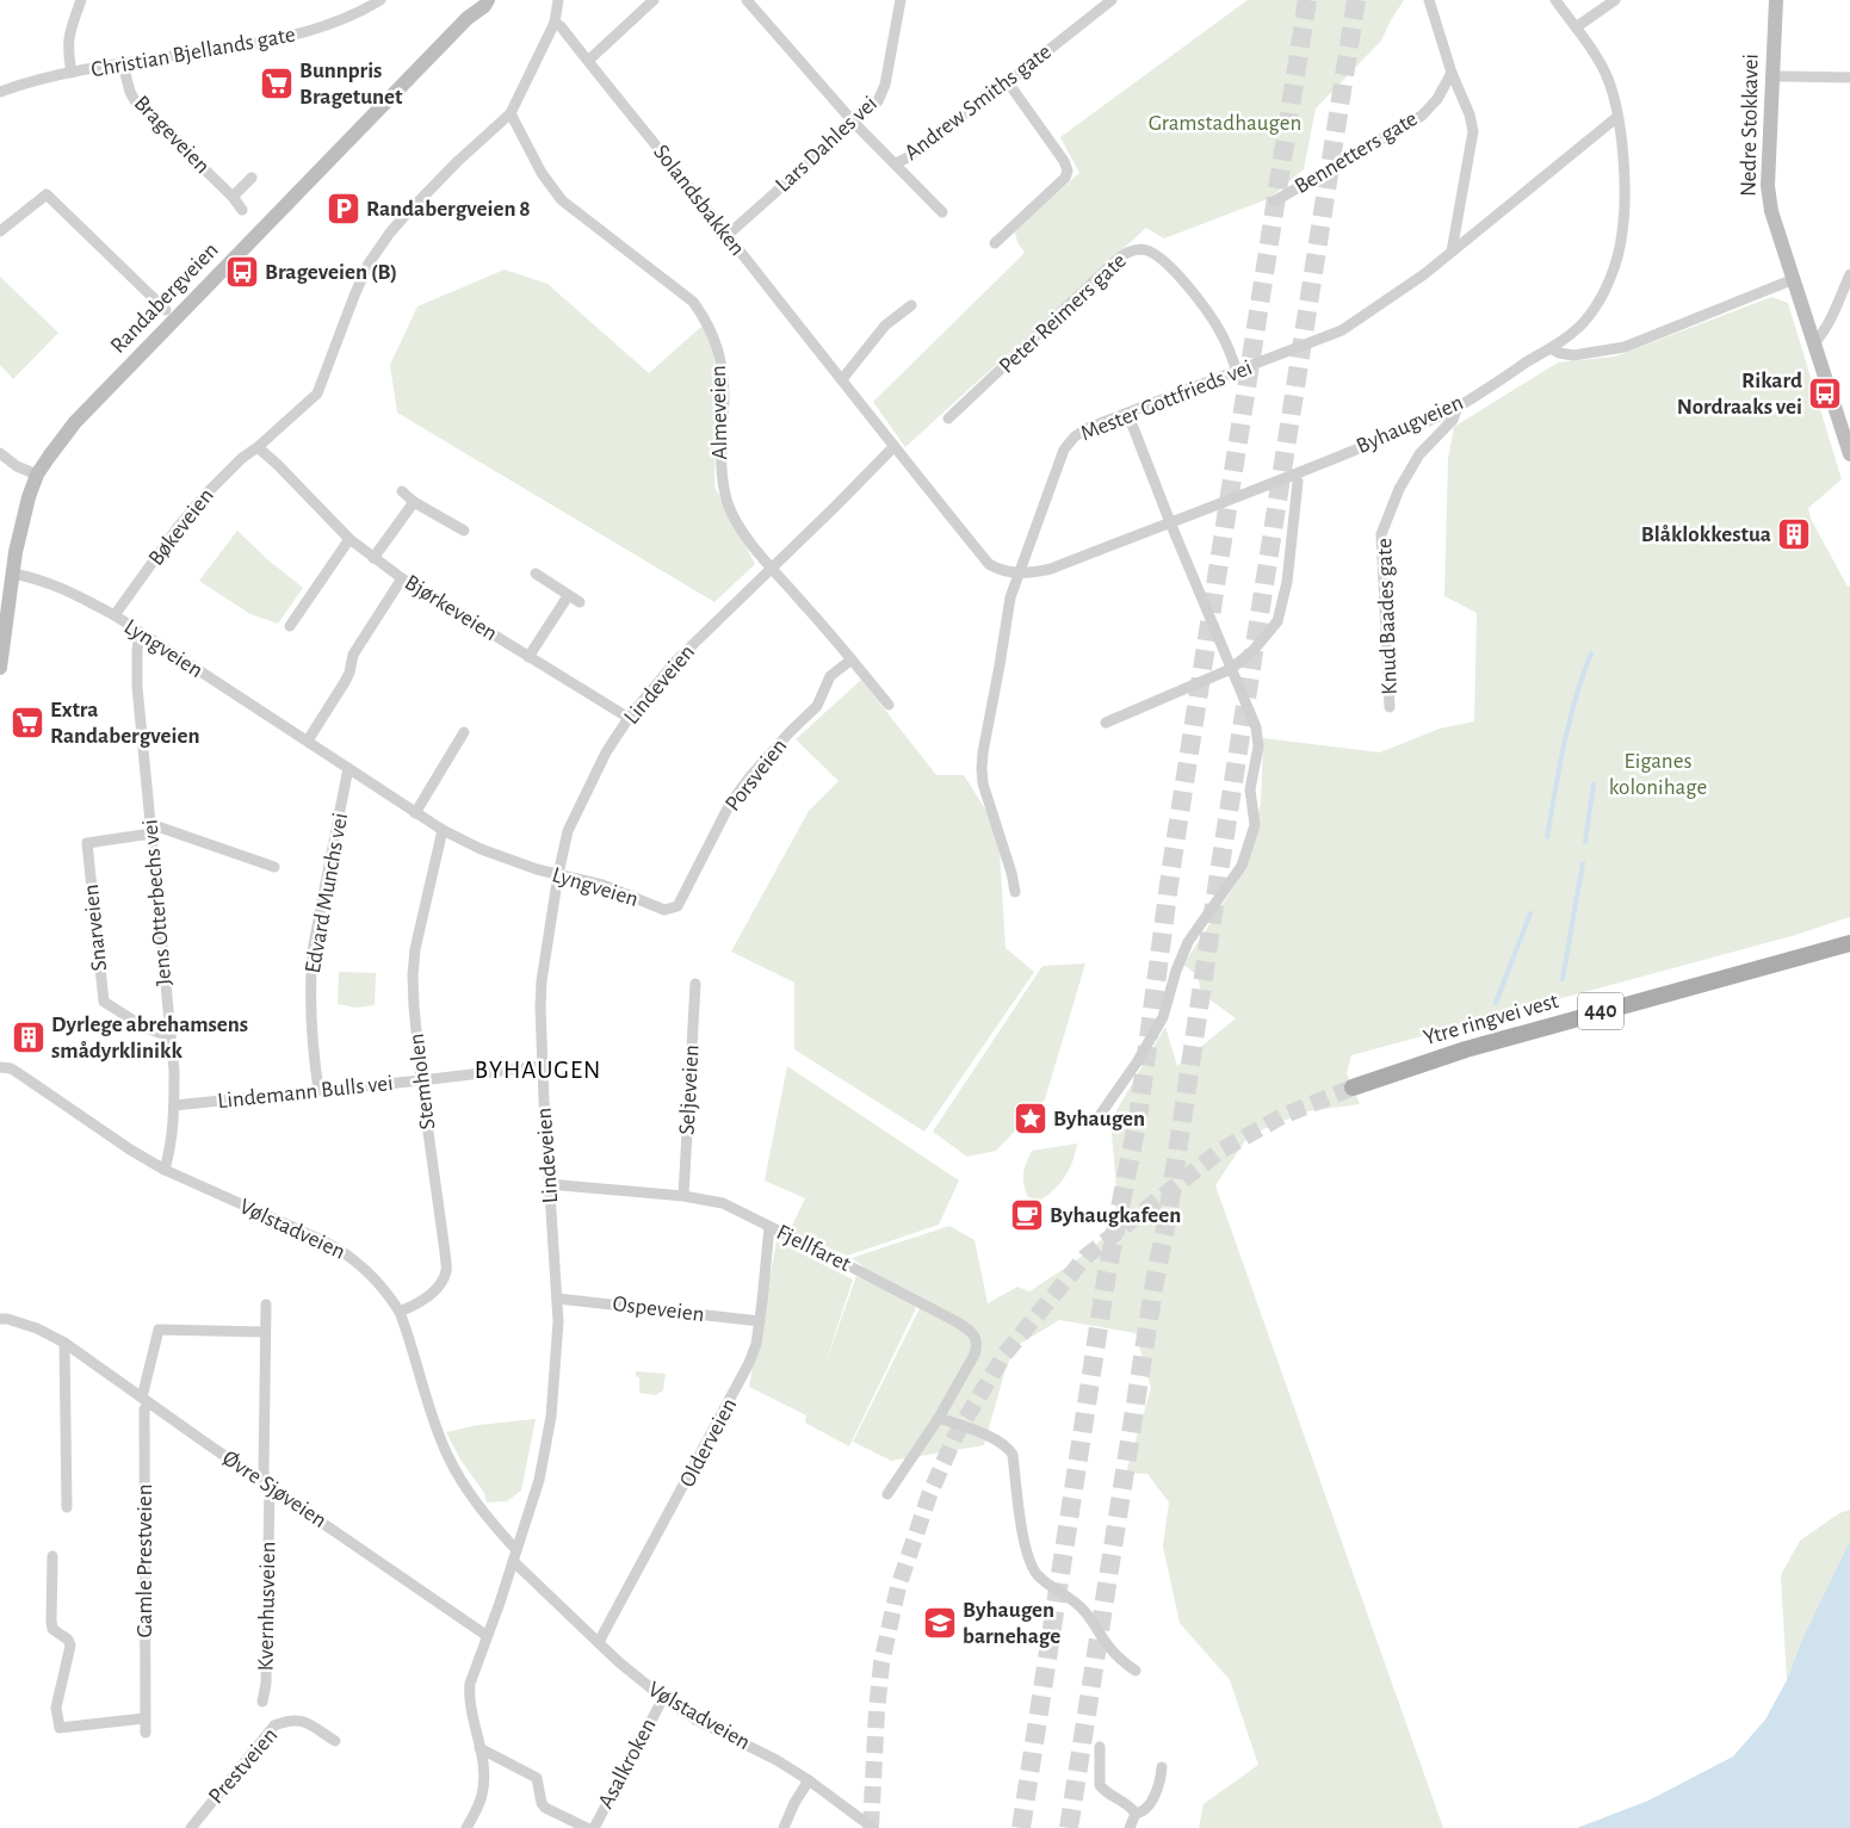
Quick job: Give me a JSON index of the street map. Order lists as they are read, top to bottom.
{
  "streets": {
    "main road": [
      "Nedre Stokkavei",
      "Randabergveien",
      "440",
      "Ytre ringvei vest"
    ],
    "street": [
      "Christian Bjellands gate",
      "Andrew Smiths gate",
      "Brageveien",
      "Lars Dahles vei",
      "Bennetters gate",
      "Solandsbakken",
      "Peter Reimers gate",
      "Mester Gottfrieds vei",
      "Almeveien",
      "Byhaugveien",
      "Bøkeveien",
      "Bjørkeveien",
      "Knud Baades gate",
      "Lyngveien",
      "Lindeveien",
      "Porsveien",
      "Edvard Munchs vei",
      "Jens Otterbechs vei",
      "Snarveien",
      "Stemholen",
      "Seljeveien",
      "Lindemann Bulls vei",
      "Vølstadveien",
      "Fjellfaret",
      "Ospeveien",
      "Olderveien",
      "Øvre Sjøveien",
      "Gamle Prestveien",
      "Kvernhusveien",
      "Asalkroken",
      "Prestveien"
    ]
  },
  "crossings": [
    ["Christian Bjellands gate", "Brageveien"],
    ["Lars Dahles vei", "Solandsbakken"],
    ["Solandsbakken", "Mester Gottfrieds vei"],
    ["Solandsbakken", "Byhaugveien"],
    ["Solandsbakken", "Lindeveien"],
    ["Randabergveien", "Lyngveien"],
    ["Peter Reimers gate", "Mester Gottfrieds vei"],
    ["Mester Gottfrieds vei", "Byhaugveien"],
    ["Almeveien", "Bøkeveien"],
    ["Almeveien", "Lindeveien"],
    ["Almeveien", "Porsveien"],
    ["Byhaugveien", "Knud Baades gate"],
    ["Bøkeveien", "Bjørkeveien"],
    ["Bøkeveien", "Lyngveien"],
    ["Bjørkeveien", "Lindeveien"],
    ["Lyngveien", "Lindeveien"],
    ["Lyngveien", "Porsveien"],
    ["Lyngveien", "Edvard Munchs vei"],
    ["Lyngveien", "Jens Otterbechs vei"],
    ["Lyngveien", "Stemholen"],
    ["Lindeveien", "Lindemann Bulls vei"],
    ["Lindeveien", "Vølstadveien"],
    ["Lindeveien", "Fjellfaret"],
    ["Lindeveien", "Ospeveien"],
    ["Lindeveien", "Øvre Sjøveien"],
    ["Lindeveien", "Asalkroken"],
    ["Edvard Munchs vei", "Lindemann Bulls vei"],
    ["Jens Otterbechs vei", "Snarveien"],
    ["Jens Otterbechs vei", "Lindemann Bulls vei"],
    ["Jens Otterbechs vei", "Vølstadveien"],
    ["Stemholen", "Lindemann Bulls vei"],
    ["Stemholen", "Vølstadveien"],
    ["Seljeveien", "Fjellfaret"],
    ["Vølstadveien", "Olderveien"],
    ["Vølstadveien", "Asalkroken"],
    ["Fjellfaret", "Olderveien"],
    ["Ospeveien", "Olderveien"],
    ["Øvre Sjøveien", "Gamle Prestveien"],
    ["Øvre Sjøveien", "Kvernhusveien"],
    ["Gamle Prestveien", "Kvernhusveien"]
  ],
  "districts": ["BYHAUGEN"],
  "parks": ["Gramstadhaugen", "Eiganes kolonihage"],
  "places": {
    "supermarket": ["Bunnpris Bragetunet", "Extra Randabergveien"],
    "parking": ["Randabergveien 8"],
    "bus stop": ["Brageveien (B)", "Rikard Nordraaks vei"],
    "building": ["Blåklokkestua", "Dyrlege abrehamsens smådyrklinikk"],
    "place": ["Byhaugen"],
    "cafe": ["Byhaugkafeen"],
    "school or university": ["Byhaugen barnehage"]
  }
}
